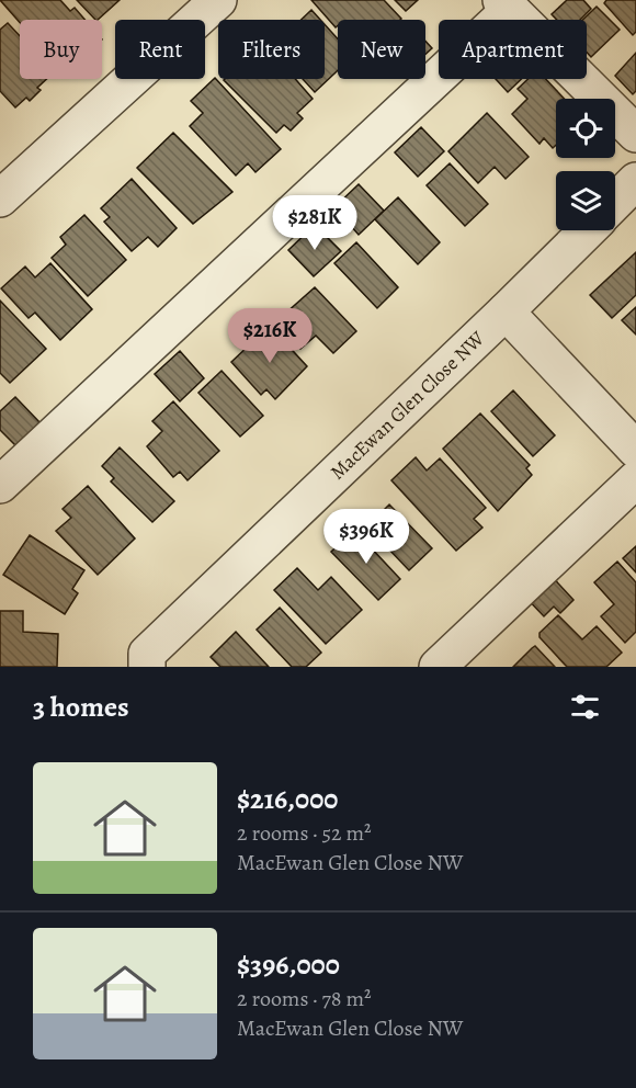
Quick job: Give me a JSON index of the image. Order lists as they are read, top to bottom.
{
  "streets": {
    "street": ["MacEwan Glen Close NW"]
  },
  "page": {
    "chip": [
      "Buy",
      "Rent",
      "Filters",
      "New",
      "Apartment"
    ],
    "price": ["$281K", "$216K", "$396K"],
    "heading": "3 homes",
    "list": [
      {
        "name": "$216,000",
        "note": "2 rooms · 52 m² · MacEwan Glen Close NW"
      },
      {
        "name": "$396,000",
        "note": "2 rooms · 78 m² · MacEwan Glen Close NW"
      }
    ]
  }
}
